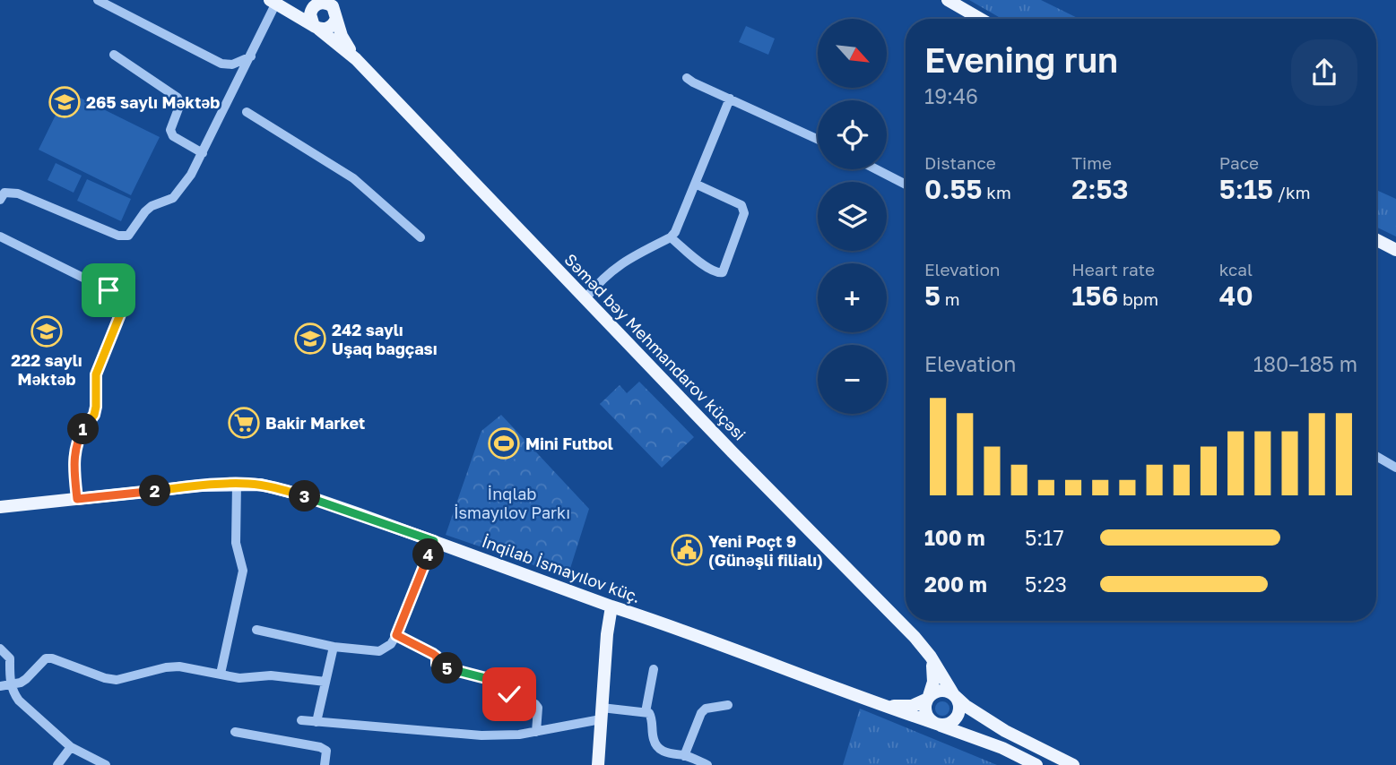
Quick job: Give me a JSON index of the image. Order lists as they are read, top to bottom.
{
  "streets": {
    "main road": ["Səməd bəy Mehmandarov küçəsi", "İnqilab İsmayılov küç."]
  },
  "crossings": [
    ["Səməd bəy Mehmandarov küçəsi", "İnqilab İsmayılov küç."]
  ],
  "parks": ["İnqlab İsmayılov Parkı"],
  "places": {
    "school or university": ["265 saylı Məktəb", "222 saylı Məktəb", "242 saylı Uşaq bağçası"],
    "supermarket": ["Bakir Market"],
    "sports": ["Mini Futbol"],
    "public building": ["Yeni Poçt 9 (Günəşli filialı)"]
  },
  "north": "bottom right",
  "page": {
    "map_buttons": ["+", "−"],
    "heading": ["Evening run", "19:46"],
    "stats": [
      ["Distance", "0.55 km"],
      ["Time", "2:53"],
      ["Pace", "5:15 /km"],
      ["Elevation", "5 m"],
      ["Heart rate", "156 bpm"],
      ["kcal", "40"]
    ],
    "chart": ["Elevation", "180–185 m"],
    "pins": [
      "1",
      "2",
      "3",
      "4",
      "5"
    ],
    "list": [
      {
        "name": "100 m",
        "note": "5:17"
      },
      {
        "name": "200 m",
        "note": "5:23"
      }
    ]
  }
}
